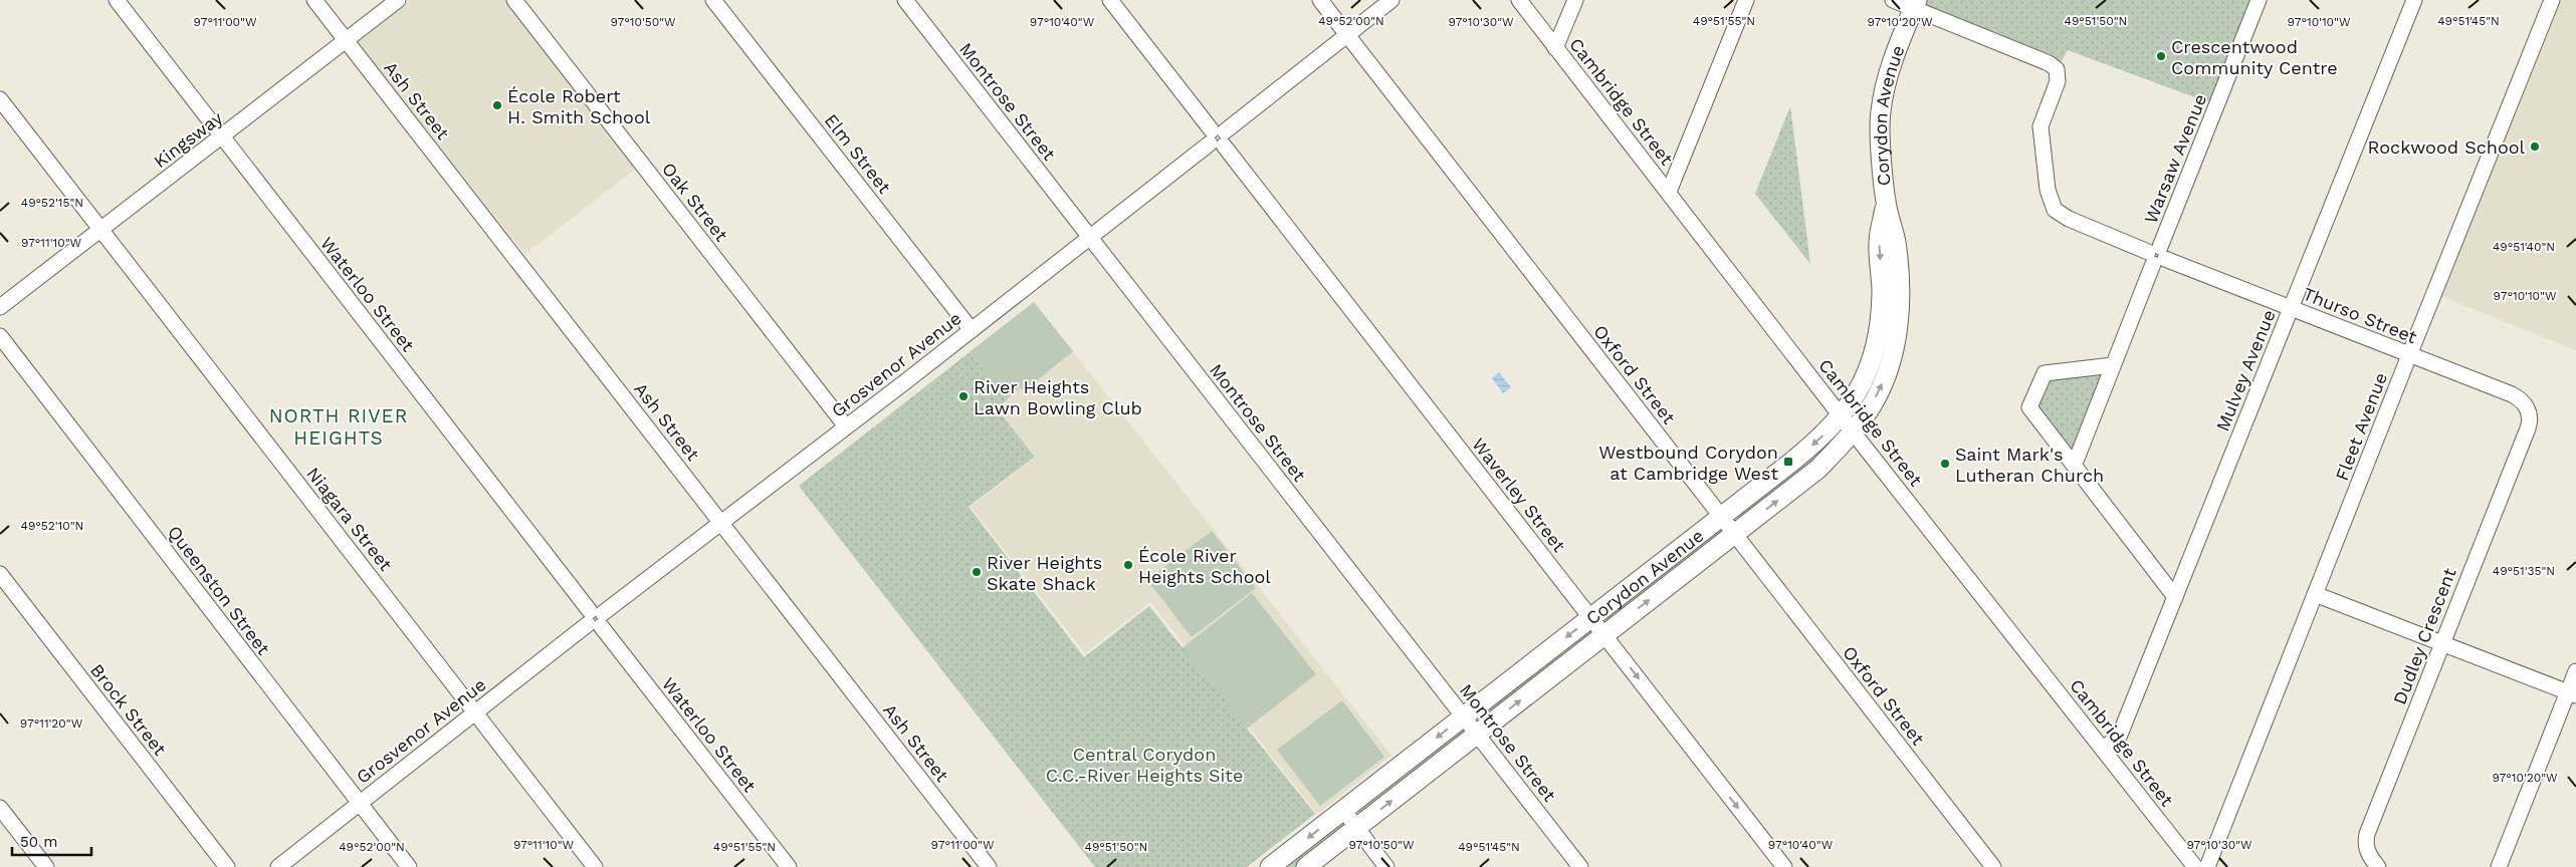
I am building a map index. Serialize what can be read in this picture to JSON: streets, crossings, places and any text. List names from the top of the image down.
{
  "streets": {
    "main road": ["Corydon Avenue"],
    "street": [
      "Ash Street",
      "Montrose Street",
      "Cambridge Street",
      "Kingsway",
      "Elm Street",
      "Warsaw Avenue",
      "Oak Street",
      "Waterloo Street",
      "Thurso Street",
      "Grosvenor Avenue",
      "Mulvey Avenue",
      "Oxford Street",
      "Fleet Avenue",
      "Waverley Street",
      "Niagara Street",
      "Queenston Street",
      "Dudley Crescent",
      "Brock Street"
    ]
  },
  "crossings": [
    ["Ash Street", "Kingsway"],
    ["Ash Street", "Grosvenor Avenue"],
    ["Montrose Street", "Corydon Avenue"],
    ["Montrose Street", "Grosvenor Avenue"],
    ["Cambridge Street", "Corydon Avenue"],
    ["Cambridge Street", "Mulvey Avenue"],
    ["Corydon Avenue", "Thurso Street"],
    ["Corydon Avenue", "Oxford Street"],
    ["Corydon Avenue", "Waverley Street"],
    ["Kingsway", "Waterloo Street"],
    ["Kingsway", "Niagara Street"],
    ["Elm Street", "Grosvenor Avenue"],
    ["Warsaw Avenue", "Thurso Street"],
    ["Oak Street", "Grosvenor Avenue"],
    ["Waterloo Street", "Grosvenor Avenue"],
    ["Thurso Street", "Mulvey Avenue"],
    ["Thurso Street", "Fleet Avenue"],
    ["Thurso Street", "Dudley Crescent"],
    ["Grosvenor Avenue", "Oxford Street"],
    ["Grosvenor Avenue", "Waverley Street"],
    ["Grosvenor Avenue", "Niagara Street"],
    ["Grosvenor Avenue", "Queenston Street"]
  ],
  "districts": ["NORTH RIVER HEIGHTS"],
  "parks": ["Central Corydon C.C.-River Heights Site"],
  "places": {
    "other": [
      "Crescentwood Community Centre",
      "École Robert H. Smith School",
      "Rockwood School",
      "River Heights Lawn Bowling Club",
      "Saint Mark's Lutheran Church",
      "École River Heights School",
      "River Heights Skate Shack"
    ],
    "transit": ["Westbound Corydon at Cambridge West"]
  },
  "scale_bar": "50 m",
  "coordinates": [
    "49°52'00\"N",
    "49°51'55\"N",
    "49°51'50\"N",
    "49°51'45\"N",
    "97°11'00\"W",
    "97°10'50\"W",
    "97°10'30\"W",
    "97°10'40\"W",
    "97°10'20\"W",
    "97°10'10\"W",
    "49°52'15\"N",
    "97°11'10\"W",
    "49°51'40\"N",
    "49°52'10\"N",
    "49°51'35\"N",
    "97°11'20\"W"
  ]
}
